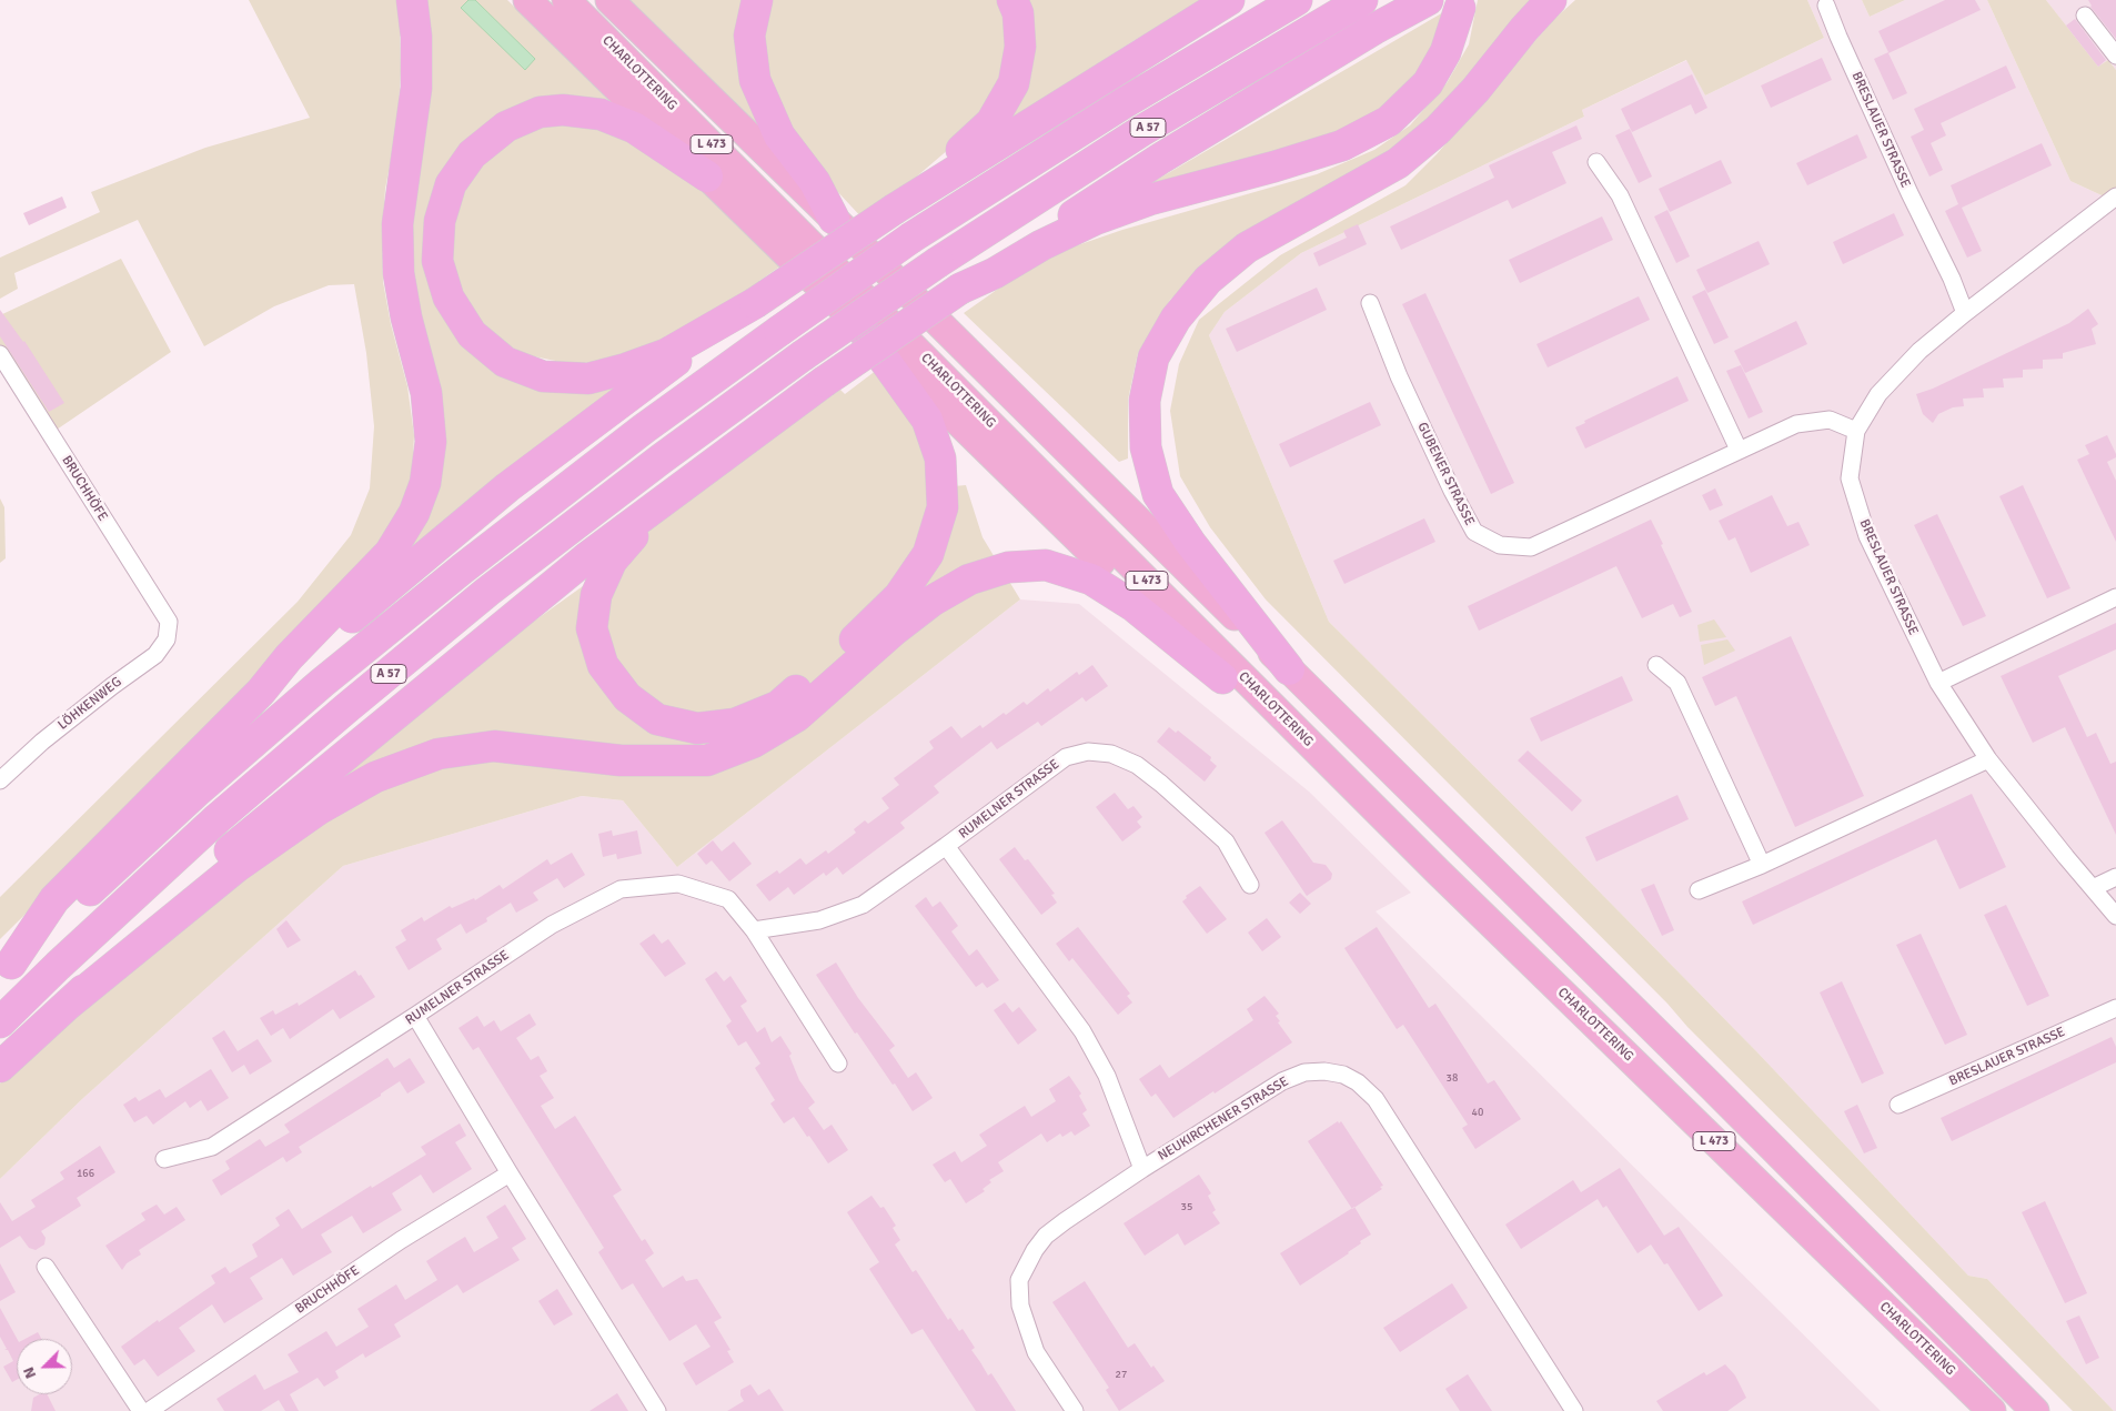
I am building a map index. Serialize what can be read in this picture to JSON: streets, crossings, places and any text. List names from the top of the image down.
{
  "streets": {
    "highway": ["CHARLOTTERING", "A 57", "L 473"],
    "street": [
      "BRESLAUER STRASSE",
      "GUBENER STRASSE",
      "BRUCHHÖFE",
      "LÖHKENWEG",
      "RUMELNER STRASSE",
      "NEUKIRCHENER STRASSE"
    ]
  },
  "crossings": [
    ["BRESLAUER STRASSE", "GUBENER STRASSE"],
    ["BRUCHHÖFE", "LÖHKENWEG"],
    ["RUMELNER STRASSE", "NEUKIRCHENER STRASSE"]
  ],
  "house_numbers": [
    "38",
    "40",
    "166",
    "35",
    "27"
  ],
  "north": "bottom left"
}
